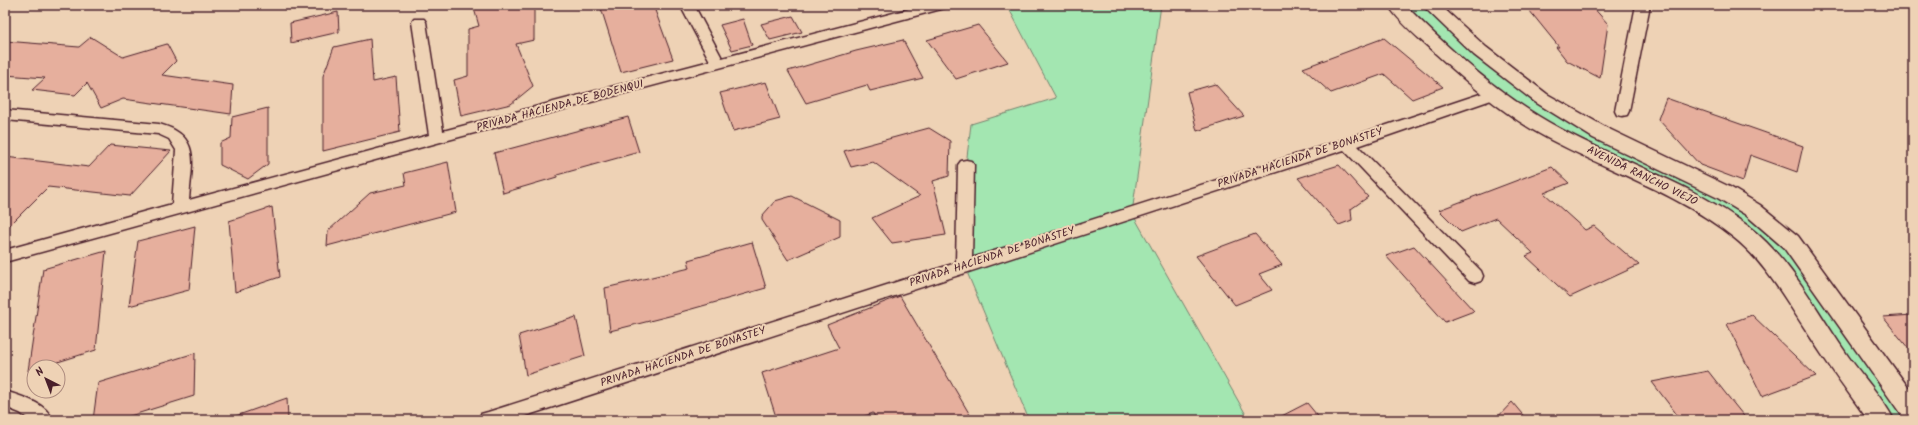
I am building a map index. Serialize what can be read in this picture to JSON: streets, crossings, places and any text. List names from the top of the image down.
{
  "streets": {
    "street": ["PRIVADA HACIENDA DE BODENQUI", "PRIVADA HACIENDA DE BONASTEY", "AVENIDA RANCHO VIEJO"]
  },
  "crossings": [
    ["PRIVADA HACIENDA DE BONASTEY", "AVENIDA RANCHO VIEJO"]
  ],
  "north": "top left"
}
